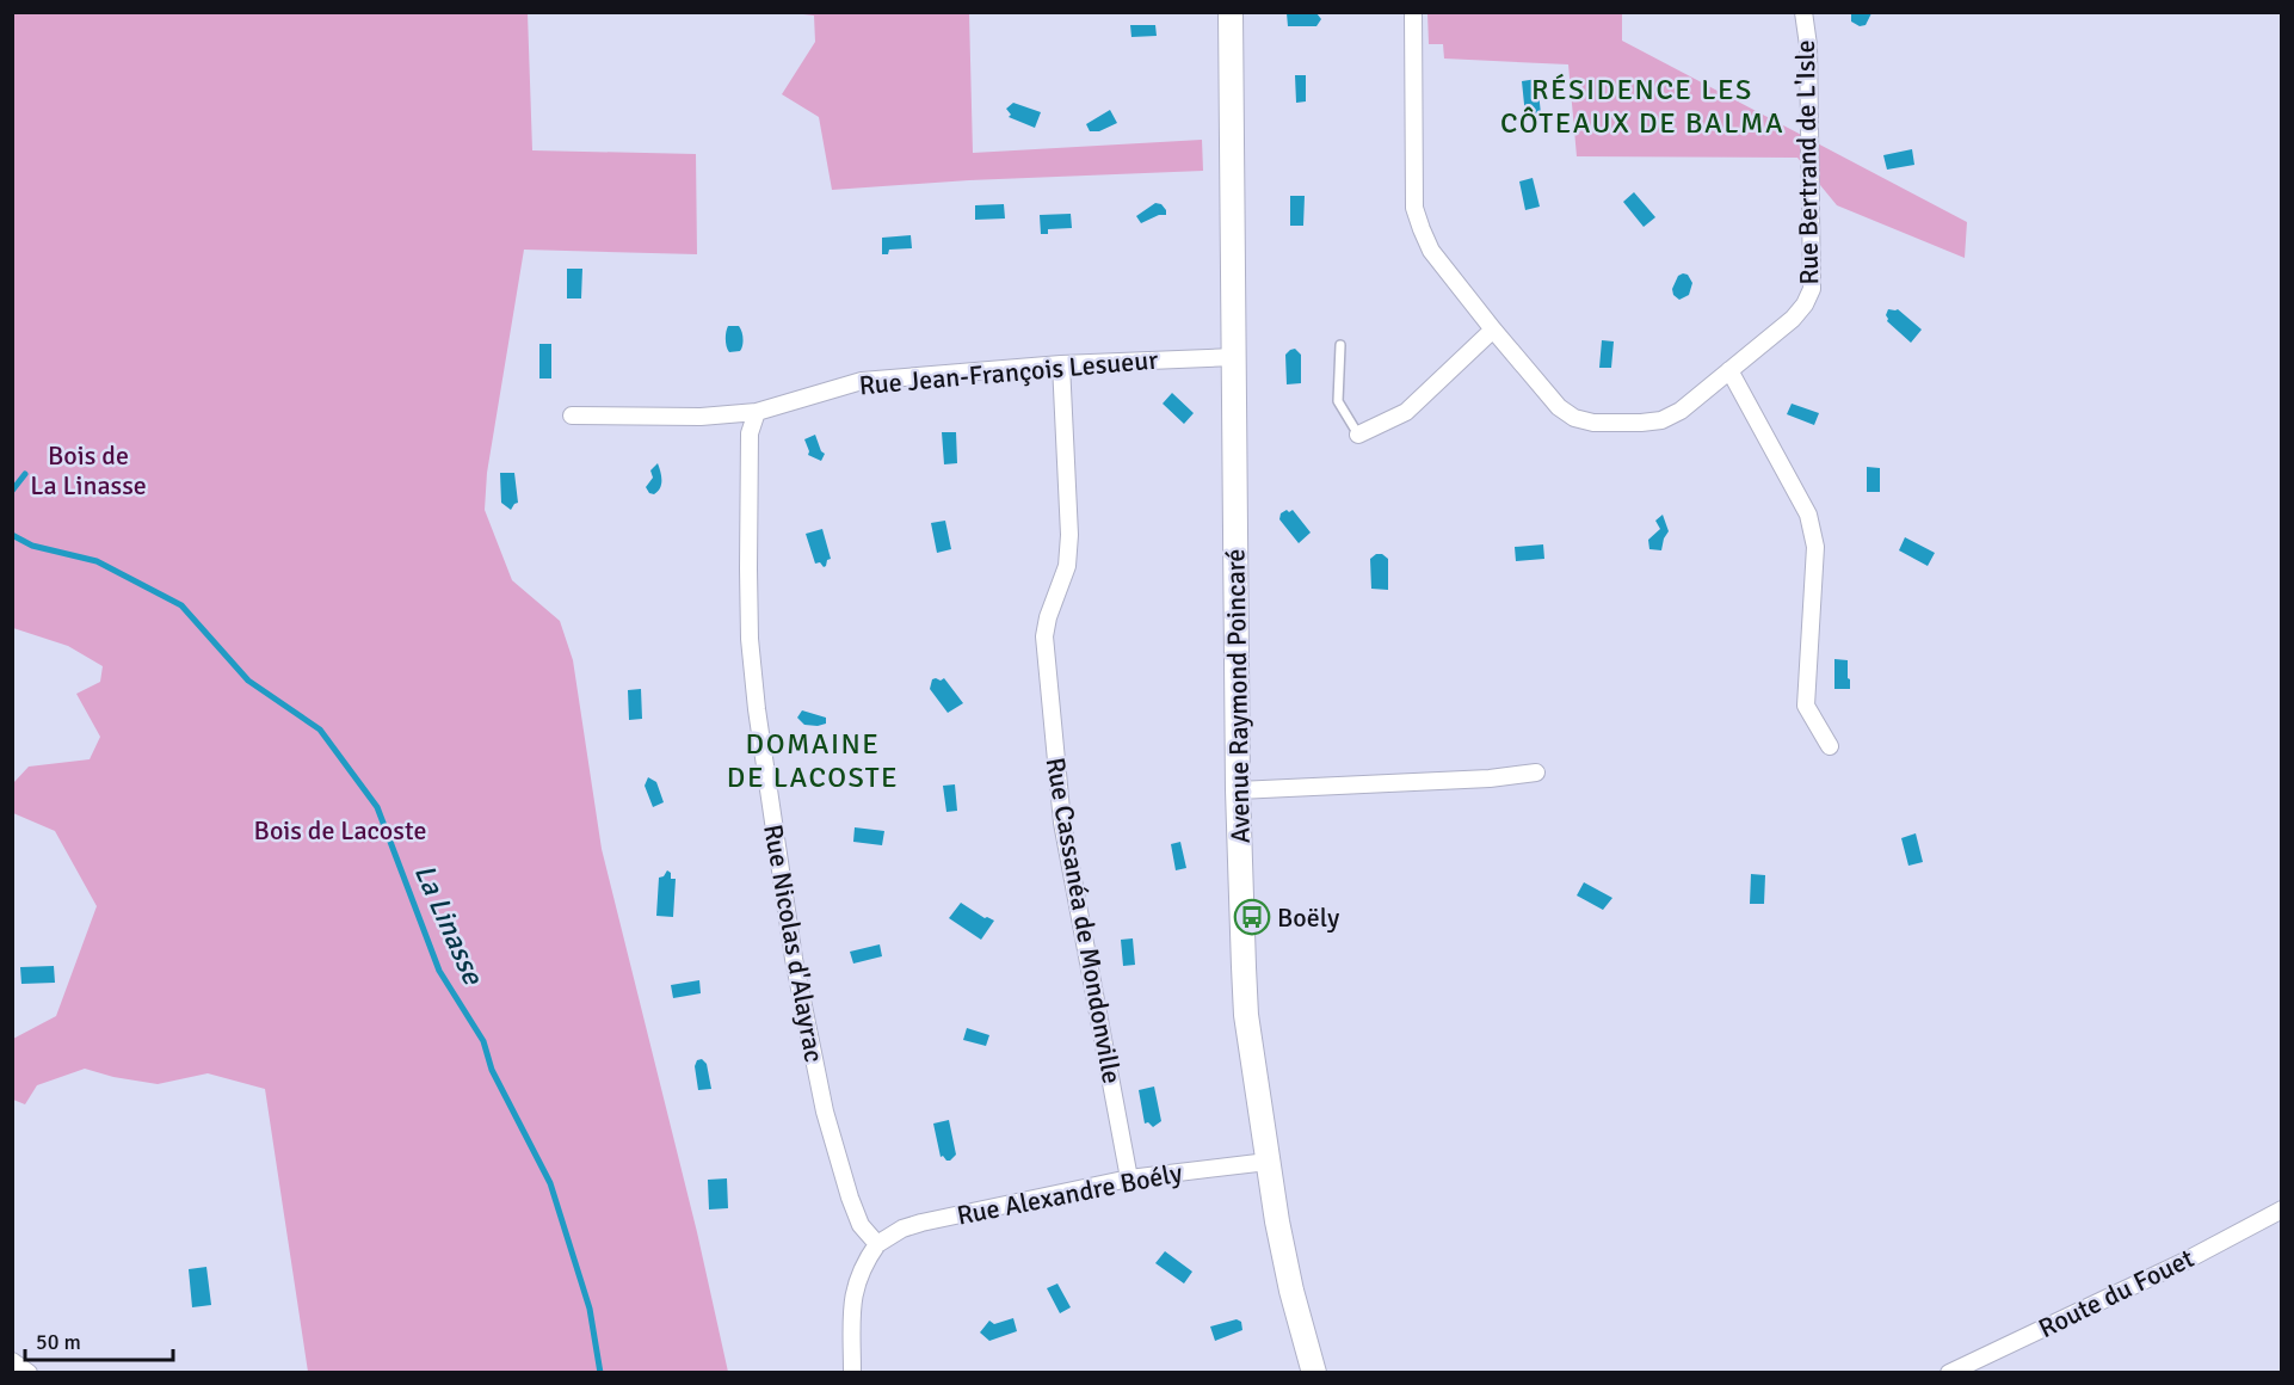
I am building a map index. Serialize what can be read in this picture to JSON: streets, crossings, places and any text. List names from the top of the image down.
{
  "streets": {
    "main road": ["Avenue Raymond Poincaré"],
    "street": [
      "Rue Bertrand de L'Isle",
      "Rue Jean-François Lesueur",
      "Rue Cassanéa de Mondonville",
      "Rue Nicolas d'Alayrac",
      "Rue Alexandre Boély",
      "Route du Fouet"
    ]
  },
  "crossings": [
    ["Rue Jean-François Lesueur", "Avenue Raymond Poincaré"],
    ["Rue Jean-François Lesueur", "Rue Cassanéa de Mondonville"],
    ["Rue Jean-François Lesueur", "Rue Nicolas d'Alayrac"],
    ["Avenue Raymond Poincaré", "Rue Alexandre Boély"],
    ["Rue Cassanéa de Mondonville", "Rue Alexandre Boély"],
    ["Rue Nicolas d'Alayrac", "Rue Alexandre Boély"]
  ],
  "districts": ["RÉSIDENCE LES CÔTEAUX DE BALMA", "DOMAINE DE LACOSTE"],
  "water": ["La Linasse"],
  "parks": ["Bois de La Linasse", "Bois de Lacoste"],
  "places": {
    "bus stop": ["Boëly"]
  },
  "scale_bar": "50 m"
}
